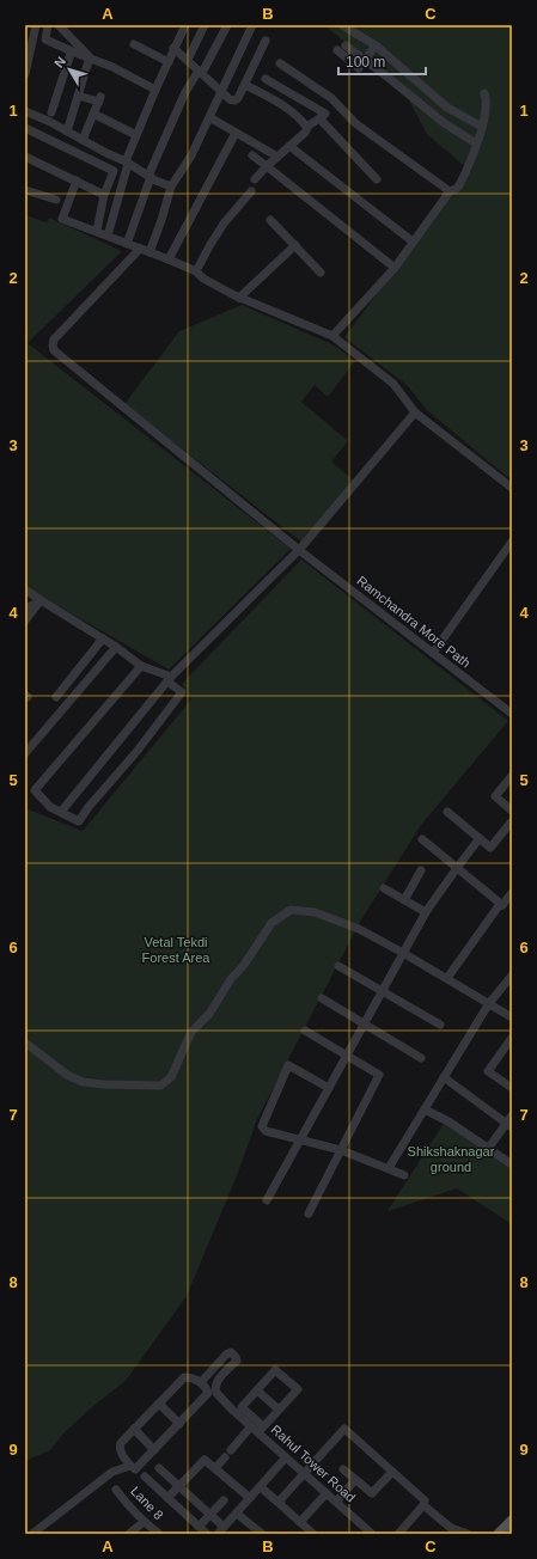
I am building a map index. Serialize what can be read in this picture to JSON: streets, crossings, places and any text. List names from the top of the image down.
{
  "streets": {
    "street": ["Ramchandra More Path", "Rahul Tower Road", "Lane 8"]
  },
  "parks": ["Vetal Tekdi Forest Area", "Shikshaknagar ground"],
  "scale_bar": "100 m",
  "north": "top left",
  "grid": {
    "columns": ["A", "B", "C"],
    "rows": [
      "1",
      "2",
      "3",
      "4",
      "5",
      "6",
      "7",
      "8",
      "9"
    ]
  }
}
